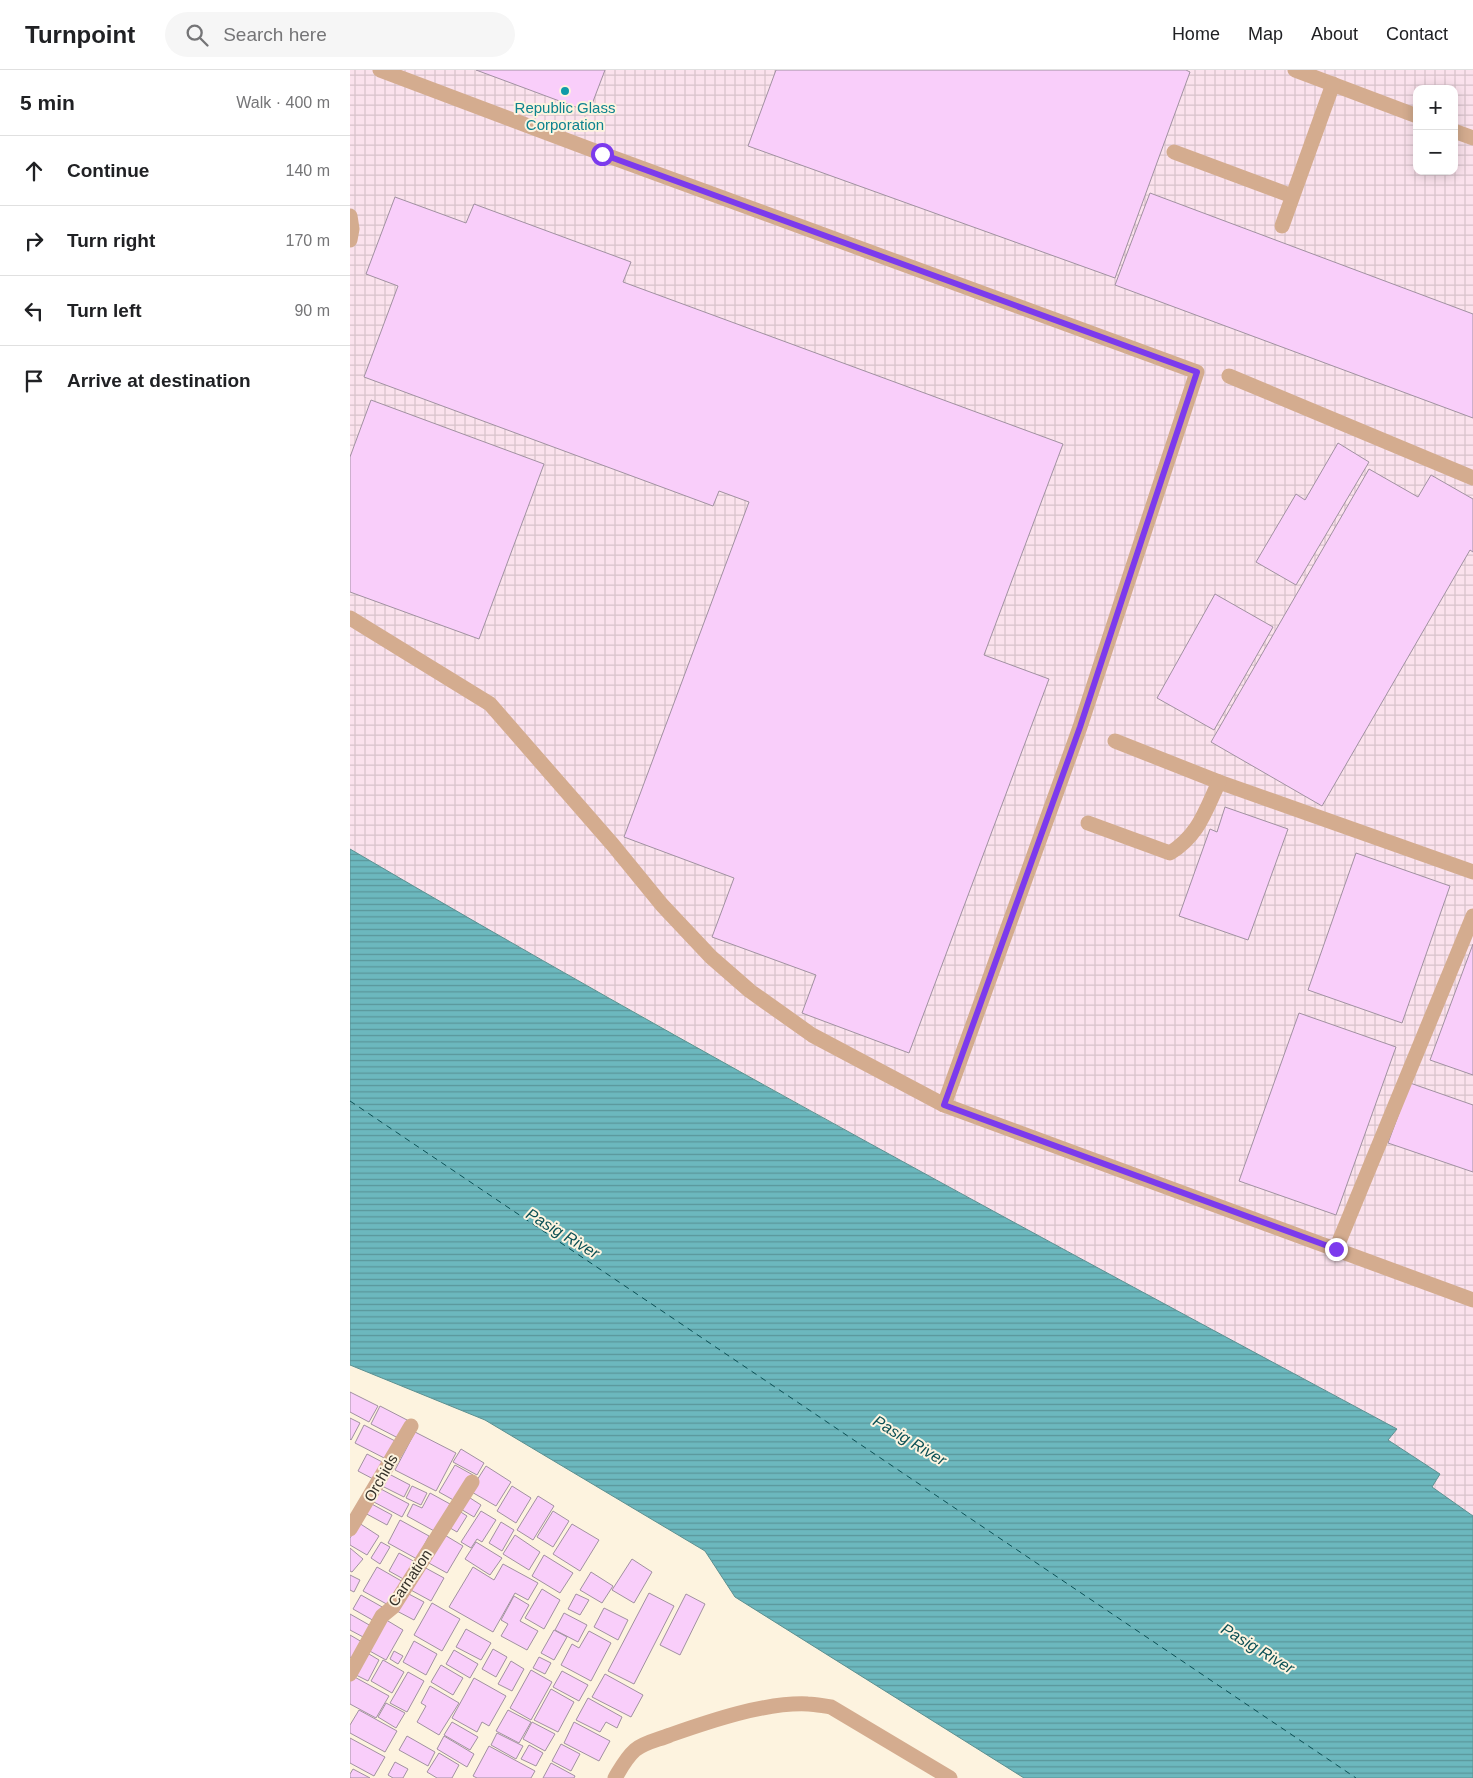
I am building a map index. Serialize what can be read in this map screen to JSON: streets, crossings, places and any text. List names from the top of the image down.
{
  "streets": {
    "street": ["Orchids", "Carnation"]
  },
  "water": ["Pasig River"],
  "places": ["Republic Glass Corporation"],
  "page": {
    "header": "Turnpoint",
    "search": "Search here",
    "nav": [
      "Home",
      "Map",
      "About",
      "Contact"
    ],
    "heading": ["5 min", "Walk · 400 m"],
    "map_buttons": ["+", "−"],
    "list": [
      ["Continue", "140 m"],
      ["Turn right", "170 m"],
      ["Turn left", "90 m"],
      "Arrive at destination"
    ]
  }
}
